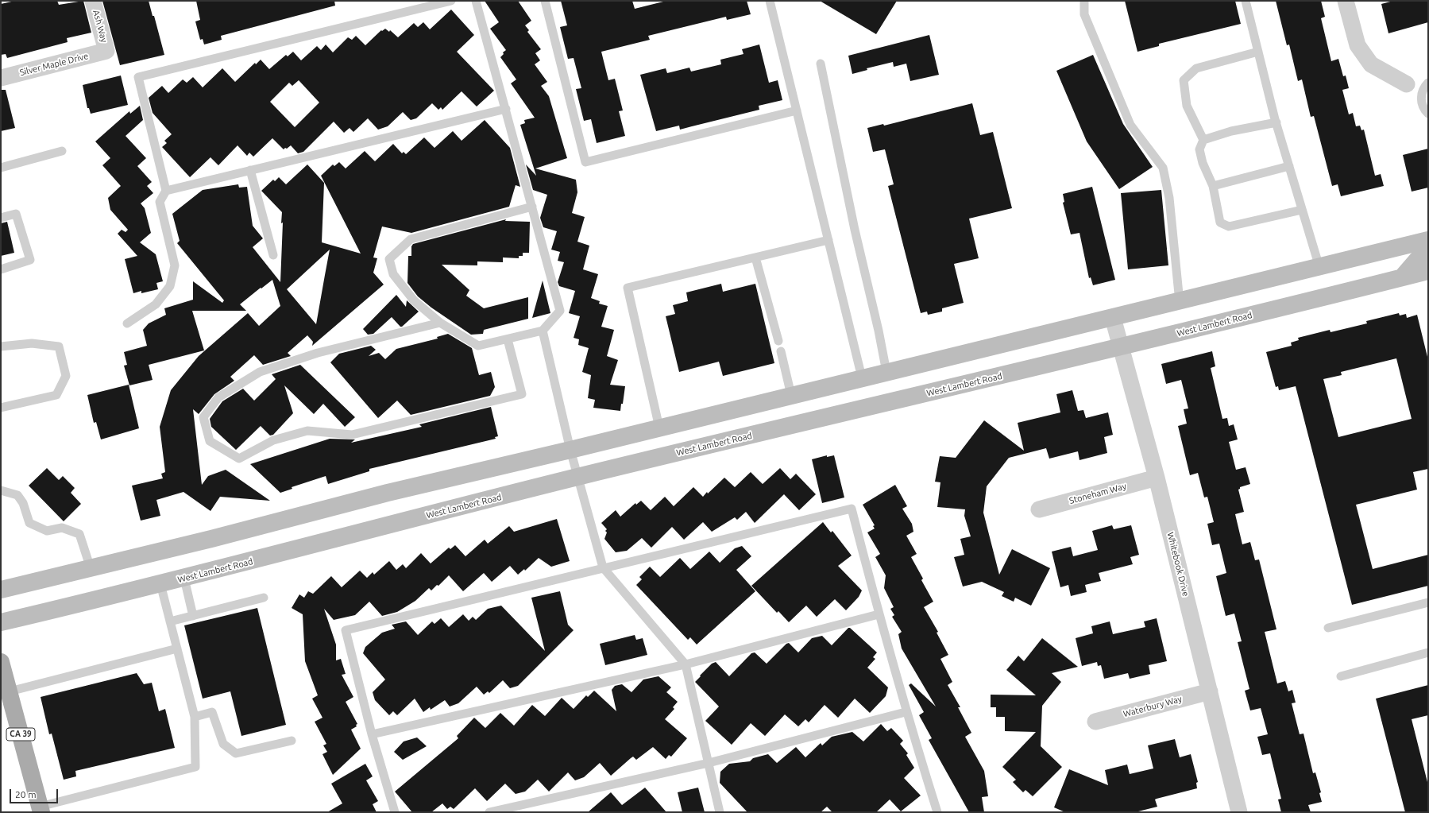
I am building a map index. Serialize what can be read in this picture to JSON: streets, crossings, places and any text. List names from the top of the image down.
{
  "streets": {
    "main road": ["West Lambert Road", "CA 39"],
    "street": [
      "Ash Way",
      "Silver Maple Drive",
      "Stoneham Way",
      "Whitebook Drive",
      "Waterbury Way"
    ]
  },
  "crossings": [
    ["Ash Way", "Silver Maple Drive"],
    ["West Lambert Road", "Whitebook Drive"],
    ["Stoneham Way", "Whitebook Drive"],
    ["Whitebook Drive", "Waterbury Way"]
  ],
  "scale_bar": "20 m"
}
